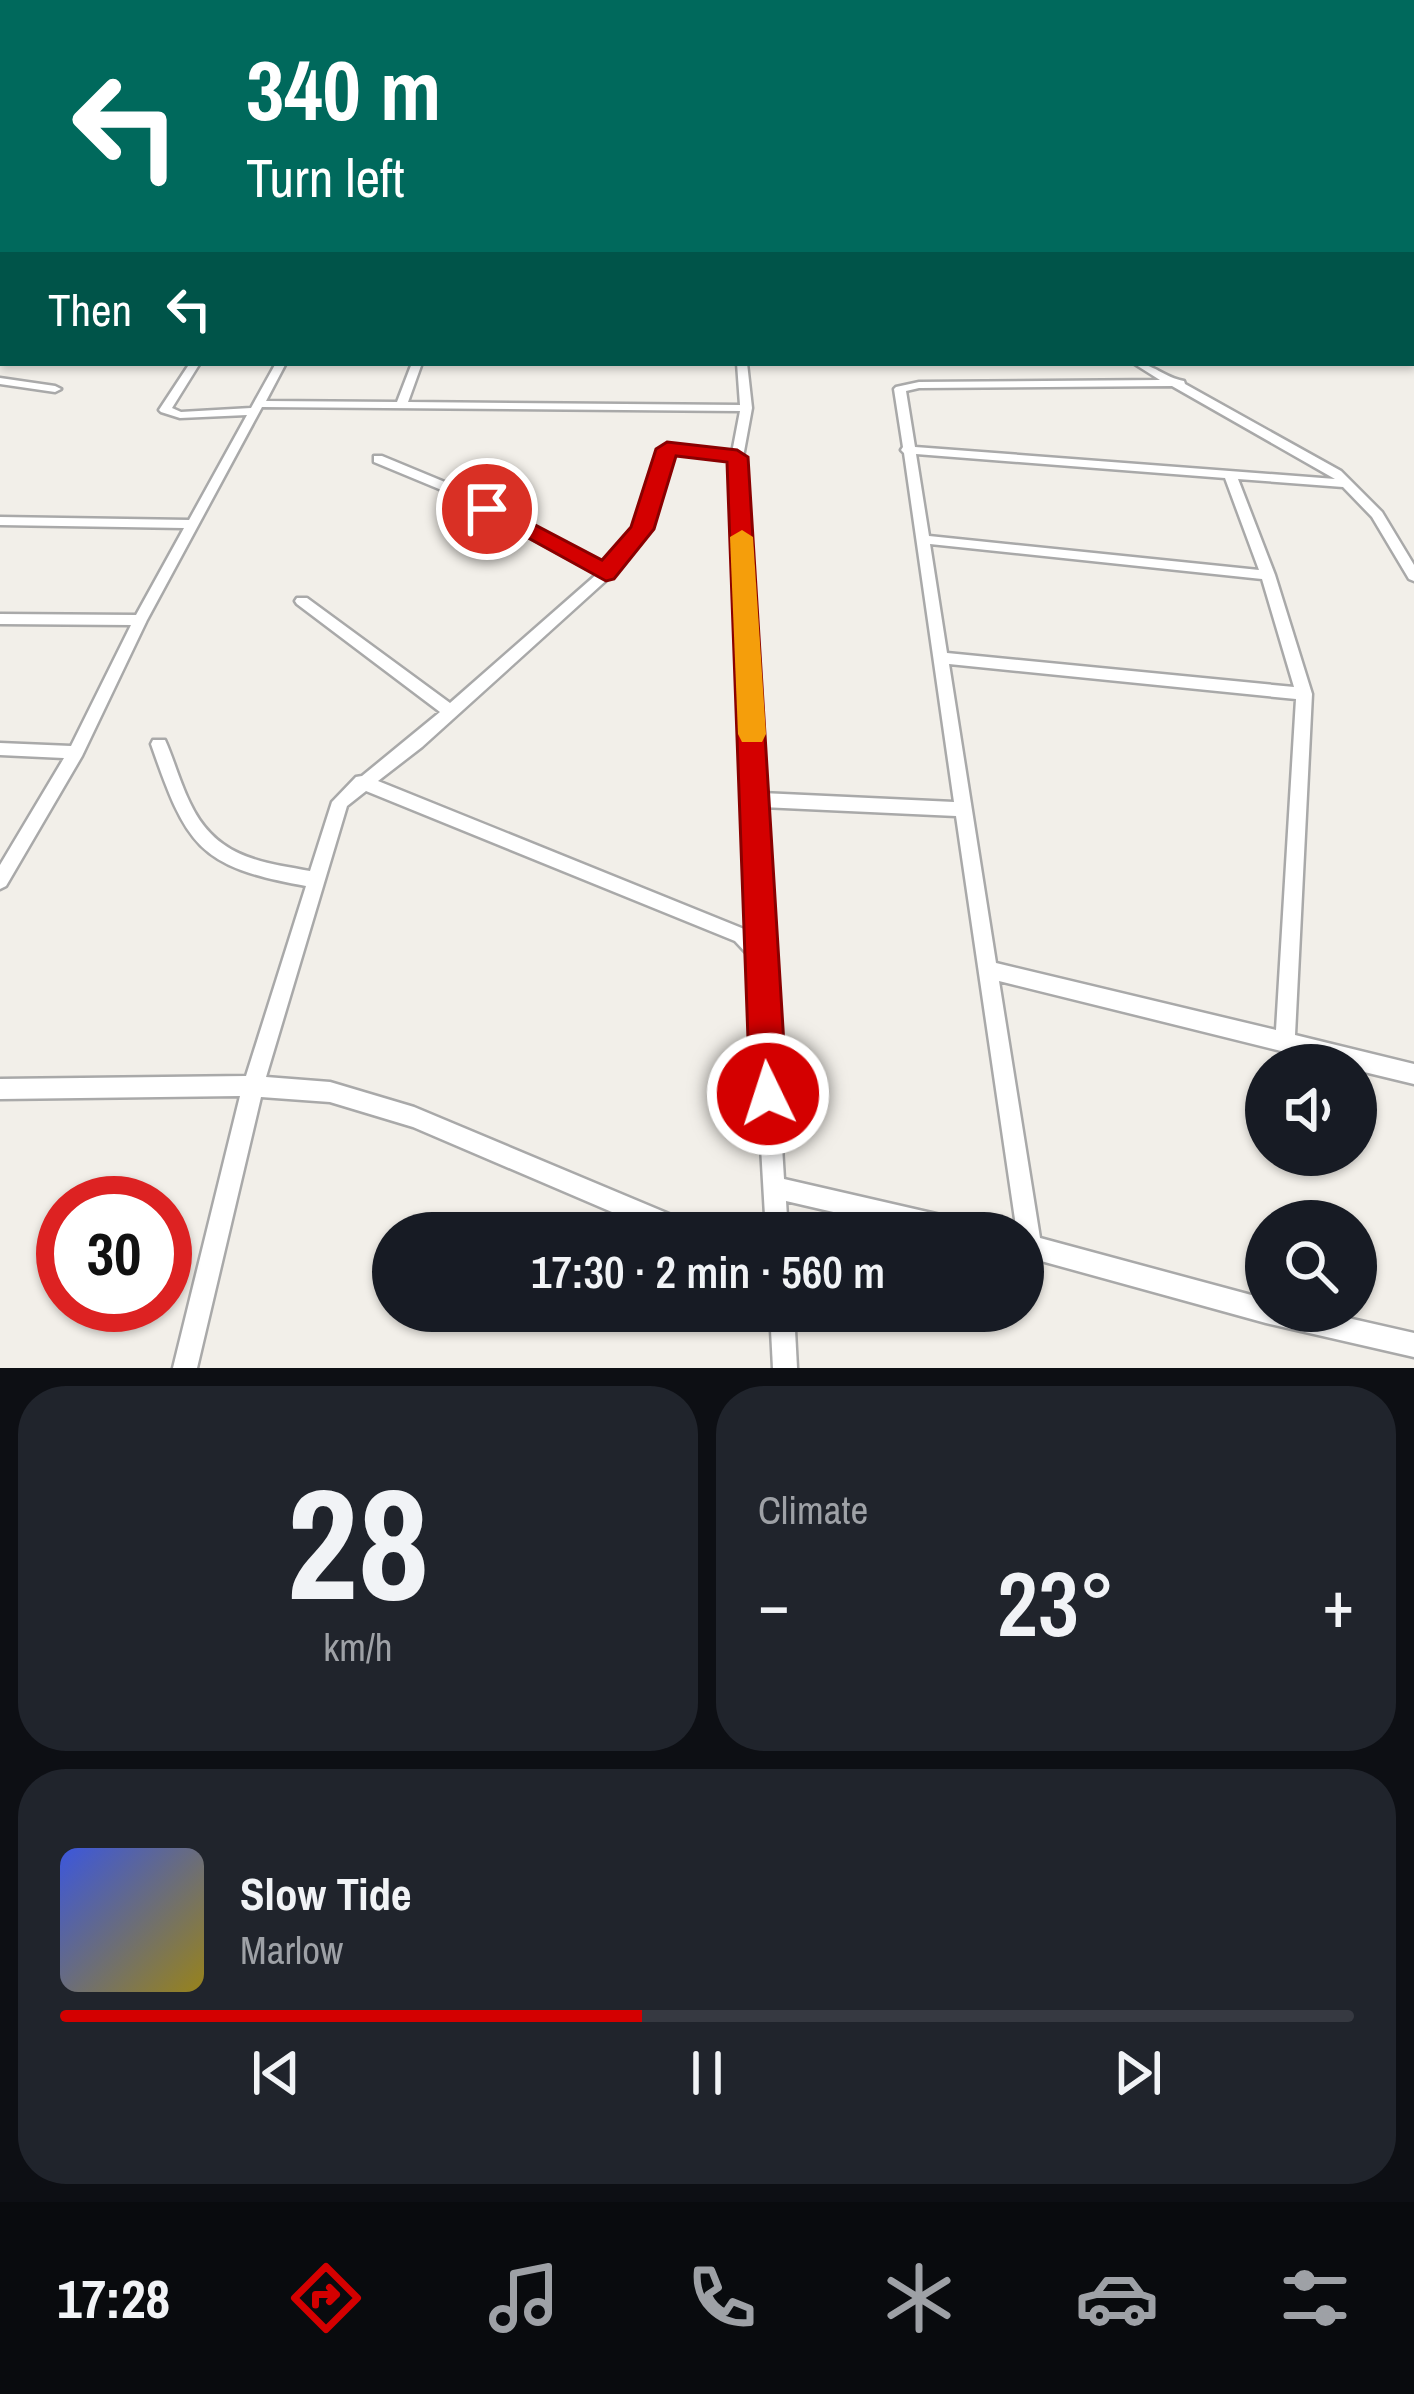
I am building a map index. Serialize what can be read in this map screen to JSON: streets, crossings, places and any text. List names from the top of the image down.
{
  "page": {
    "turn": ["340 m", "Turn left"],
    "then": "Then",
    "limit": "30",
    "trip": "17:30 · 2 min · 560 m",
    "tile": [
      ["28", "km/h"],
      "Climate"
    ],
    "heat": ["−", "23°", "+"],
    "song": ["Slow Tide", "Marlow"],
    "tabs": "17:28"
  }
}
